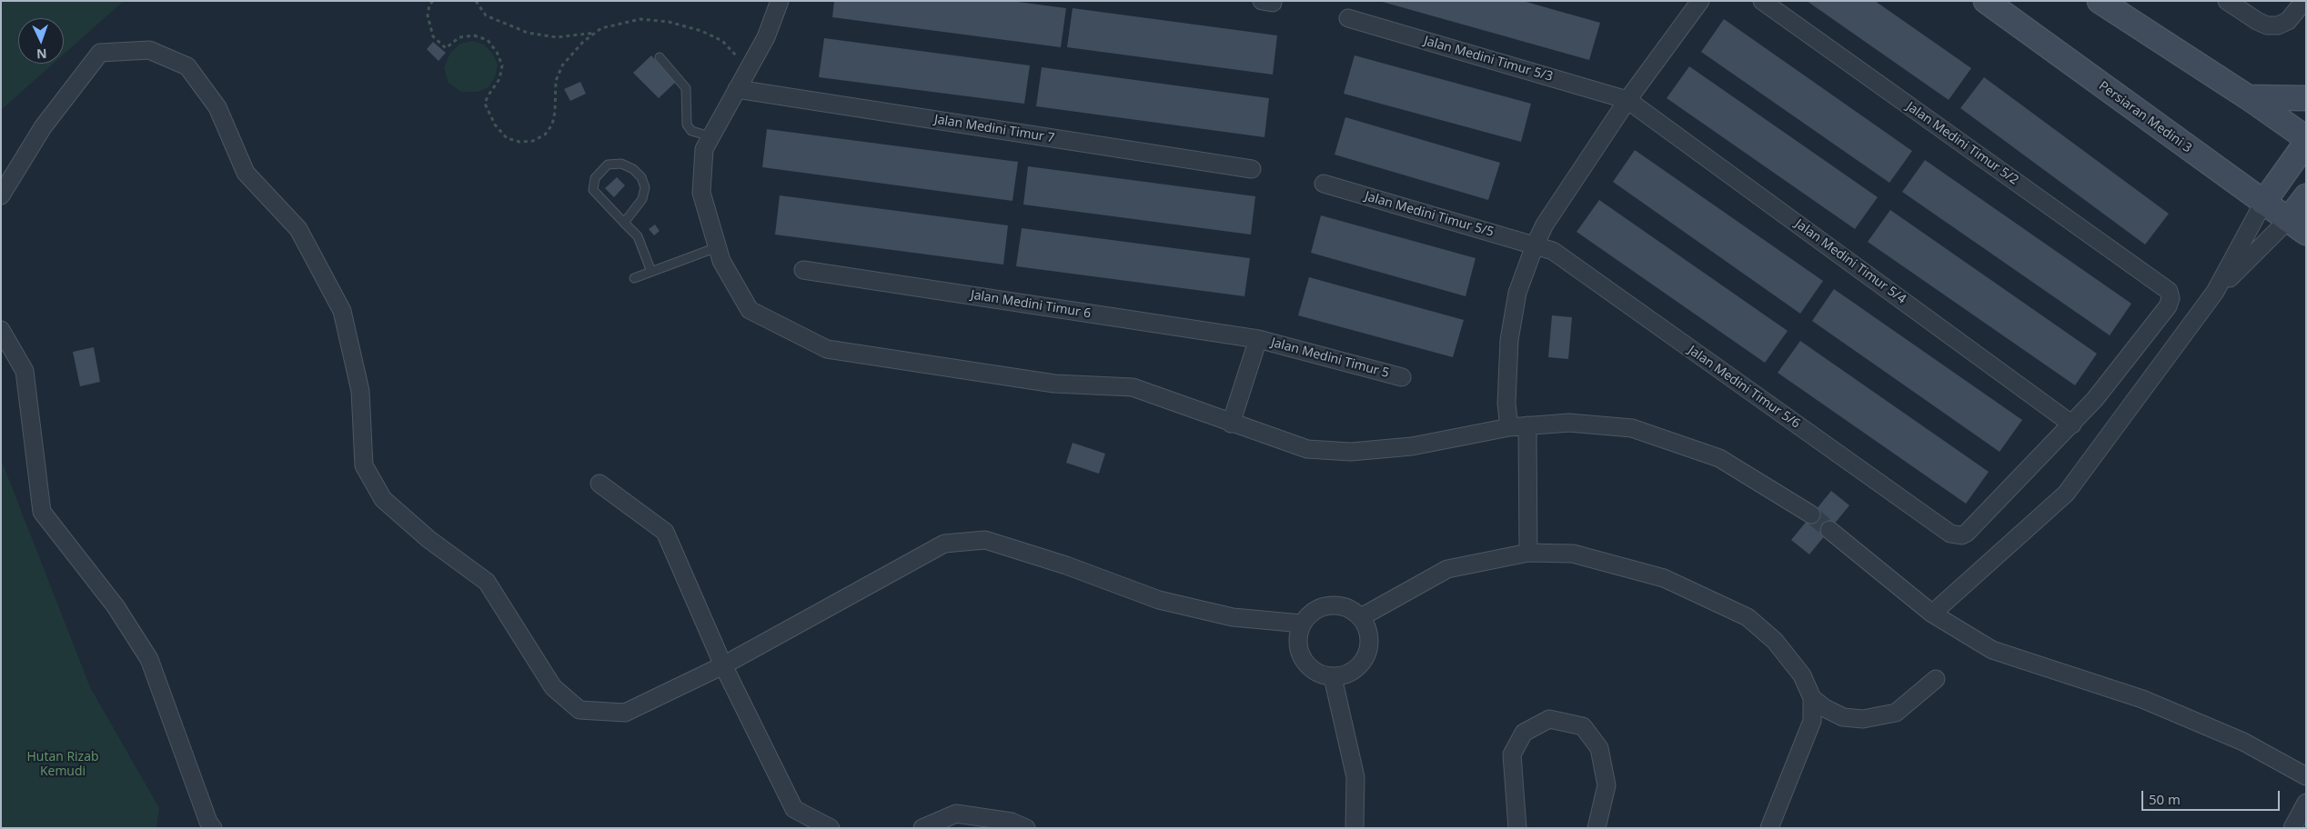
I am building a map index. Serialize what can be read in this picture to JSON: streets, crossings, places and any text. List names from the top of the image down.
{
  "streets": {
    "street": [
      "Jalan Medini Timur 5/3",
      "Persiaran Medini 3",
      "Jalan Medini Timur 7",
      "Jalan Medini Timur 5/2",
      "Jalan Medini Timur 5/5",
      "Jalan Medini Timur 5/4",
      "Jalan Medini Timur 6",
      "Jalan Medini Timur 5",
      "Jalan Medini Timur 5/6"
    ]
  },
  "crossings": [
    ["Jalan Medini Timur 5/3", "Jalan Medini Timur 5/4"],
    ["Jalan Medini Timur 5/2", "Jalan Medini Timur 5/4"],
    ["Jalan Medini Timur 5/2", "Jalan Medini Timur 5/6"],
    ["Jalan Medini Timur 5/5", "Jalan Medini Timur 5/6"],
    ["Jalan Medini Timur 5/4", "Jalan Medini Timur 5/6"],
    ["Jalan Medini Timur 6", "Jalan Medini Timur 5"]
  ],
  "parks": ["Hutan Rizab Kemudi"],
  "scale_bar": "50 m",
  "north": "bottom"
}
